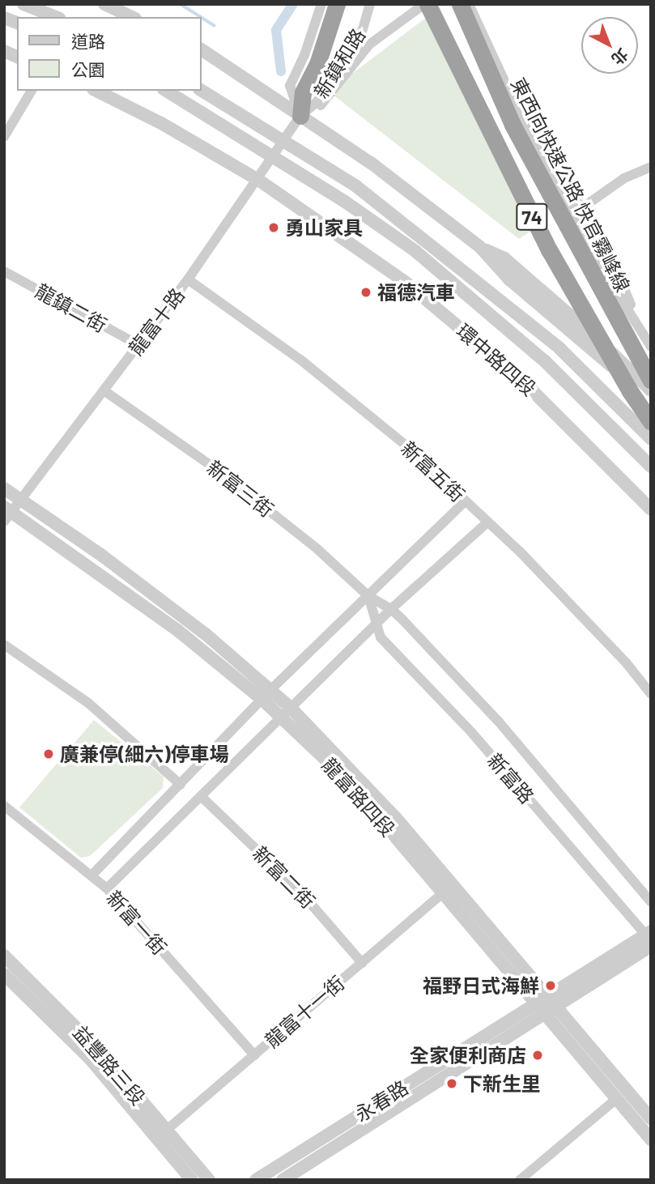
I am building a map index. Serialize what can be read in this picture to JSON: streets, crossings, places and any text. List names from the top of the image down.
{
  "streets": {
    "highway": ["東西向快速公路 快官霧峰線", "74"],
    "street": [
      "新鎮和路",
      "龍鎮二街",
      "龍富十路",
      "環中路四段",
      "新富五街",
      "新富三街",
      "新富路",
      "龍富路四段",
      "新富二街",
      "新富一街",
      "龍富十一街",
      "益豐路三段",
      "永春路"
    ]
  },
  "crossings": [
    ["新鎮和路", "龍富十路"],
    ["龍鎮二街", "龍富十路"],
    ["龍富十路", "環中路四段"],
    ["龍富十路", "新富五街"],
    ["龍富十路", "新富三街"],
    ["龍富十路", "龍富路四段"],
    ["新富三街", "新富路"],
    ["新富路", "永春路"],
    ["龍富路四段", "龍富十一街"],
    ["龍富路四段", "永春路"],
    ["新富二街", "龍富十一街"],
    ["新富一街", "龍富十一街"],
    ["龍富十一街", "益豐路三段"]
  ],
  "places": [
    "勇山家具",
    "福德汽車",
    "廣兼停(細六)停車場",
    "福野日式海鮮",
    "全家便利商店",
    "下新生里"
  ],
  "legend": ["道路", "公園"],
  "north": "bottom right"
}
